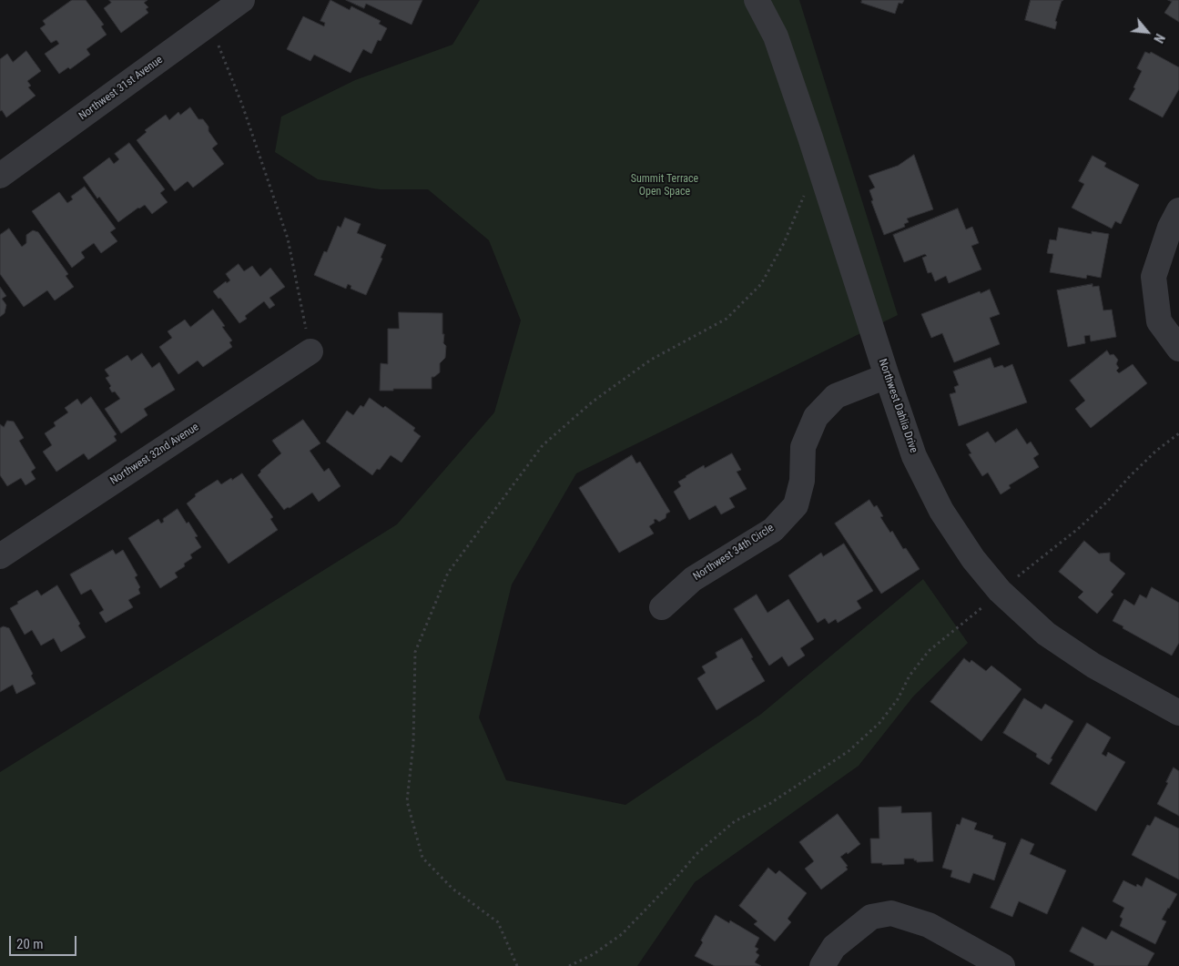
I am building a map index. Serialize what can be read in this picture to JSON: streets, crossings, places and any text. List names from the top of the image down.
{
  "streets": {
    "street": [
      "Northwest 31st Avenue",
      "Northwest Dahlia Drive",
      "Northwest 32nd Avenue",
      "Northwest 34th Circle"
    ]
  },
  "crossings": [
    ["Northwest Dahlia Drive", "Northwest 34th Circle"]
  ],
  "parks": ["Summit Terrace Open Space"],
  "scale_bar": "20 m",
  "north": "bottom right"
}
